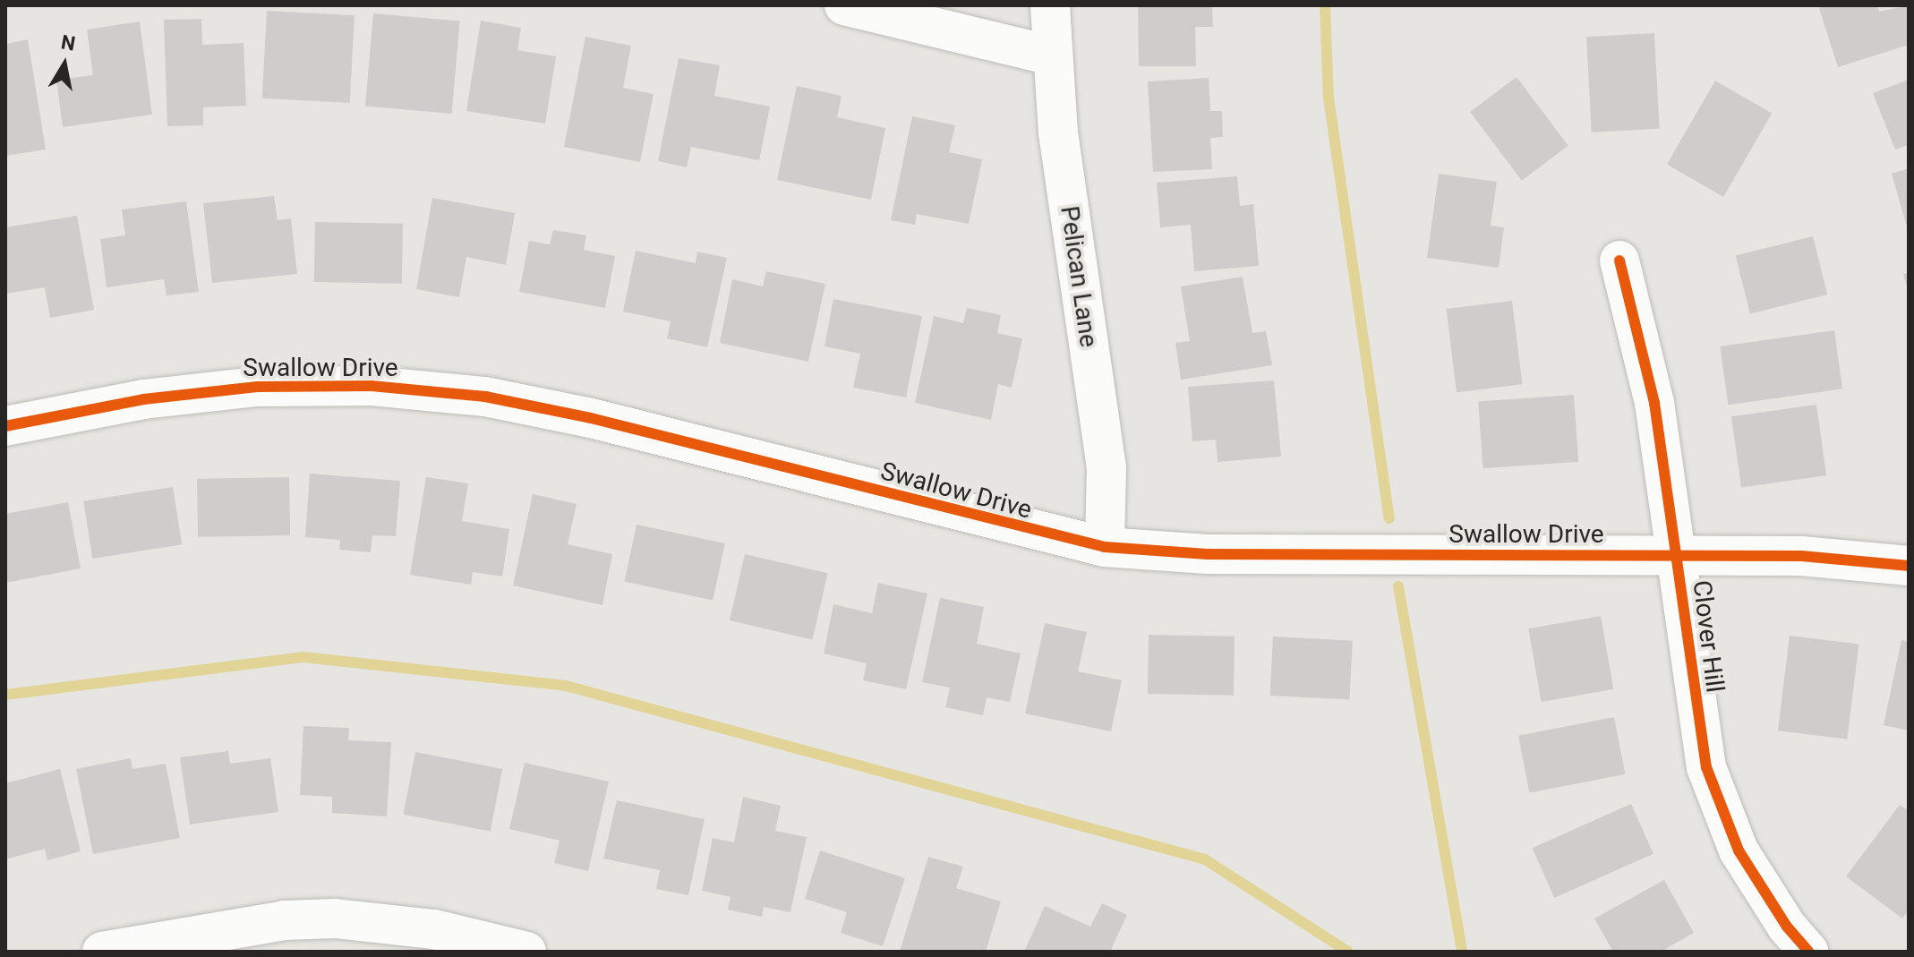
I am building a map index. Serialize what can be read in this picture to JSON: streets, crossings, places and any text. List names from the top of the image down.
{
  "streets": {
    "street": ["Pelican Lane", "Swallow Drive", "Clover Hill"]
  },
  "crossings": [
    ["Pelican Lane", "Swallow Drive"],
    ["Swallow Drive", "Clover Hill"]
  ],
  "north": "top"
}
